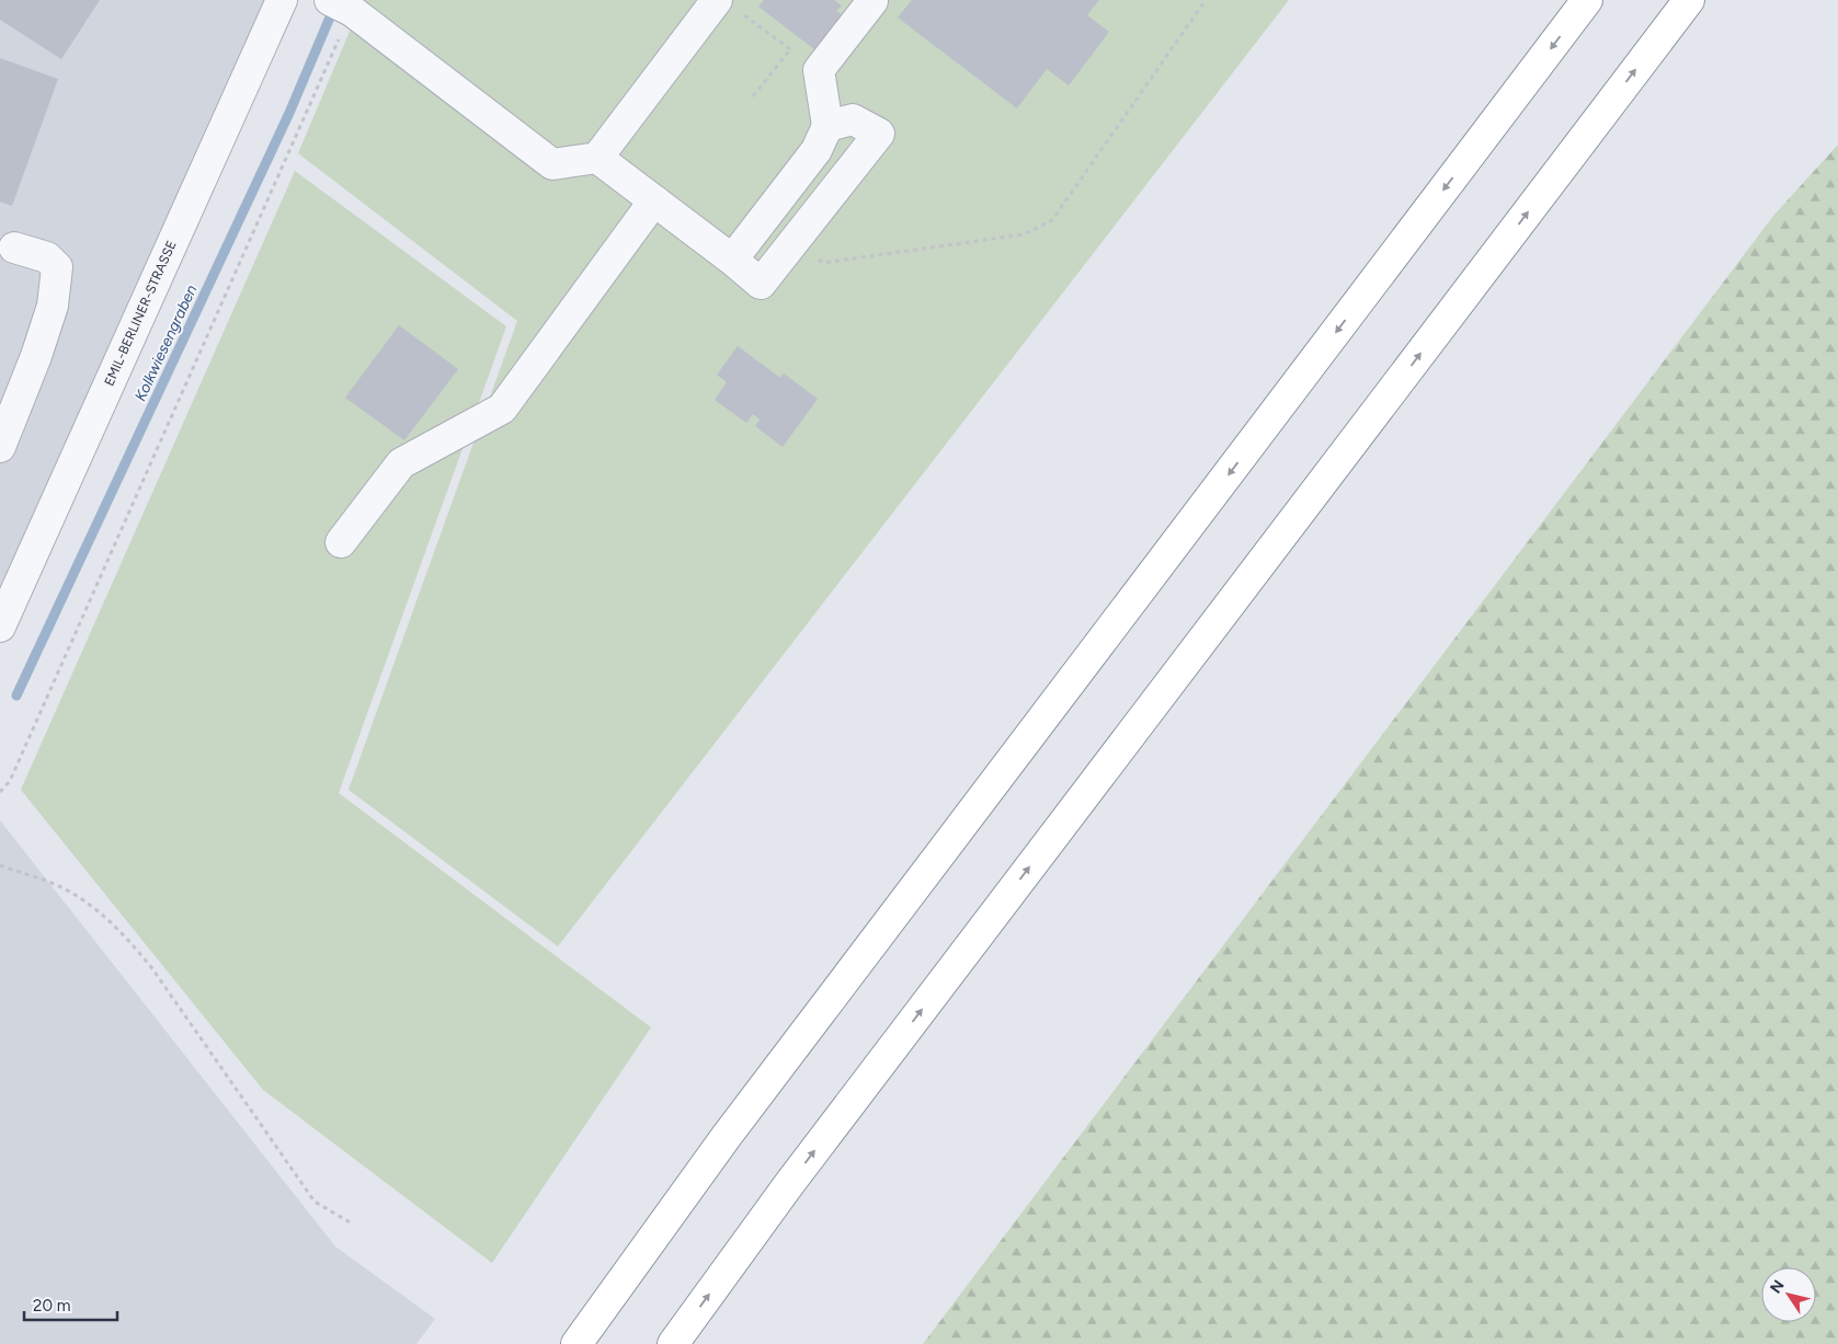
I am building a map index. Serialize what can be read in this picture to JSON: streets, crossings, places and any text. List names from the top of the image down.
{
  "streets": {
    "street": ["EMIL-BERLINER-STRASSE"]
  },
  "water": ["Kolkwiesengraben"],
  "scale_bar": "20 m",
  "north": "top left"
}
